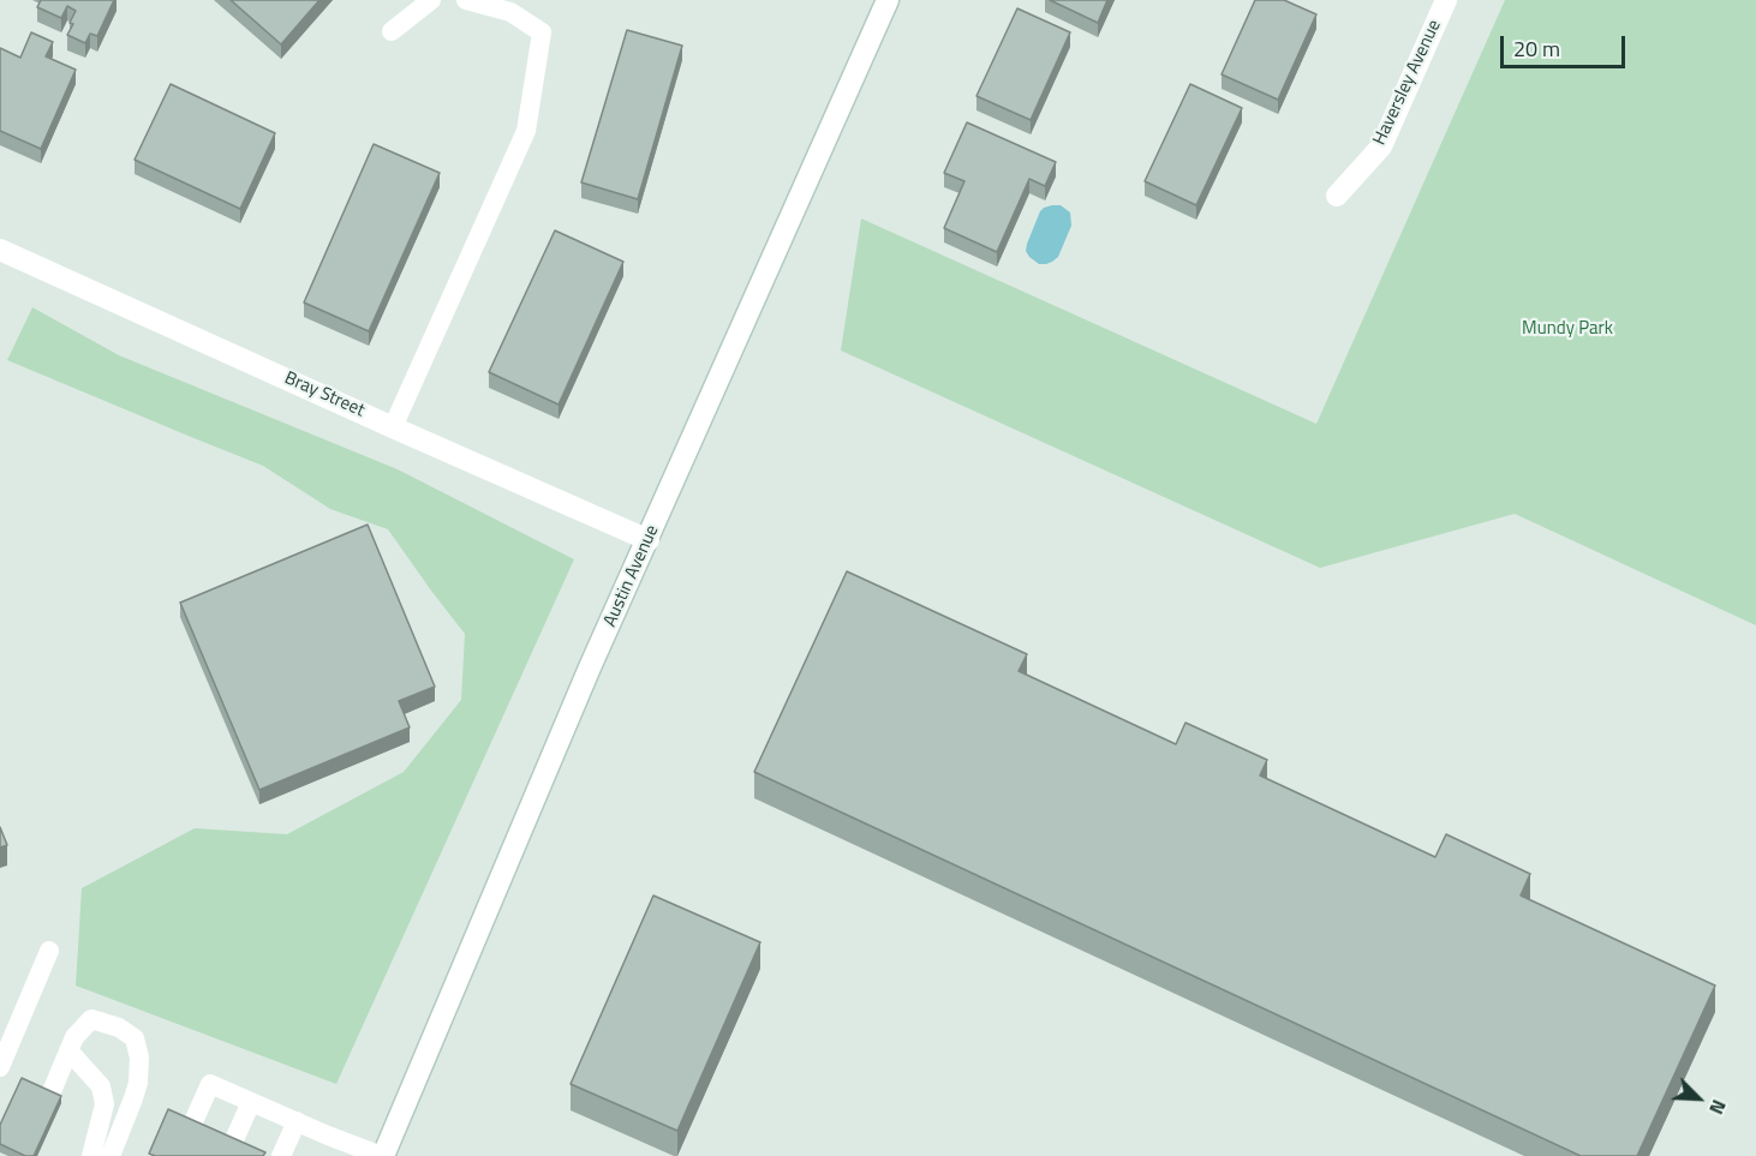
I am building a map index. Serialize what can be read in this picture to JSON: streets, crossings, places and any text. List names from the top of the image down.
{
  "streets": {
    "main road": ["Haversley Avenue", "Bray Street", "Austin Avenue"]
  },
  "crossings": [
    ["Bray Street", "Austin Avenue"]
  ],
  "parks": ["Mundy Park"],
  "scale_bar": "20 m",
  "north": "bottom right"
}
